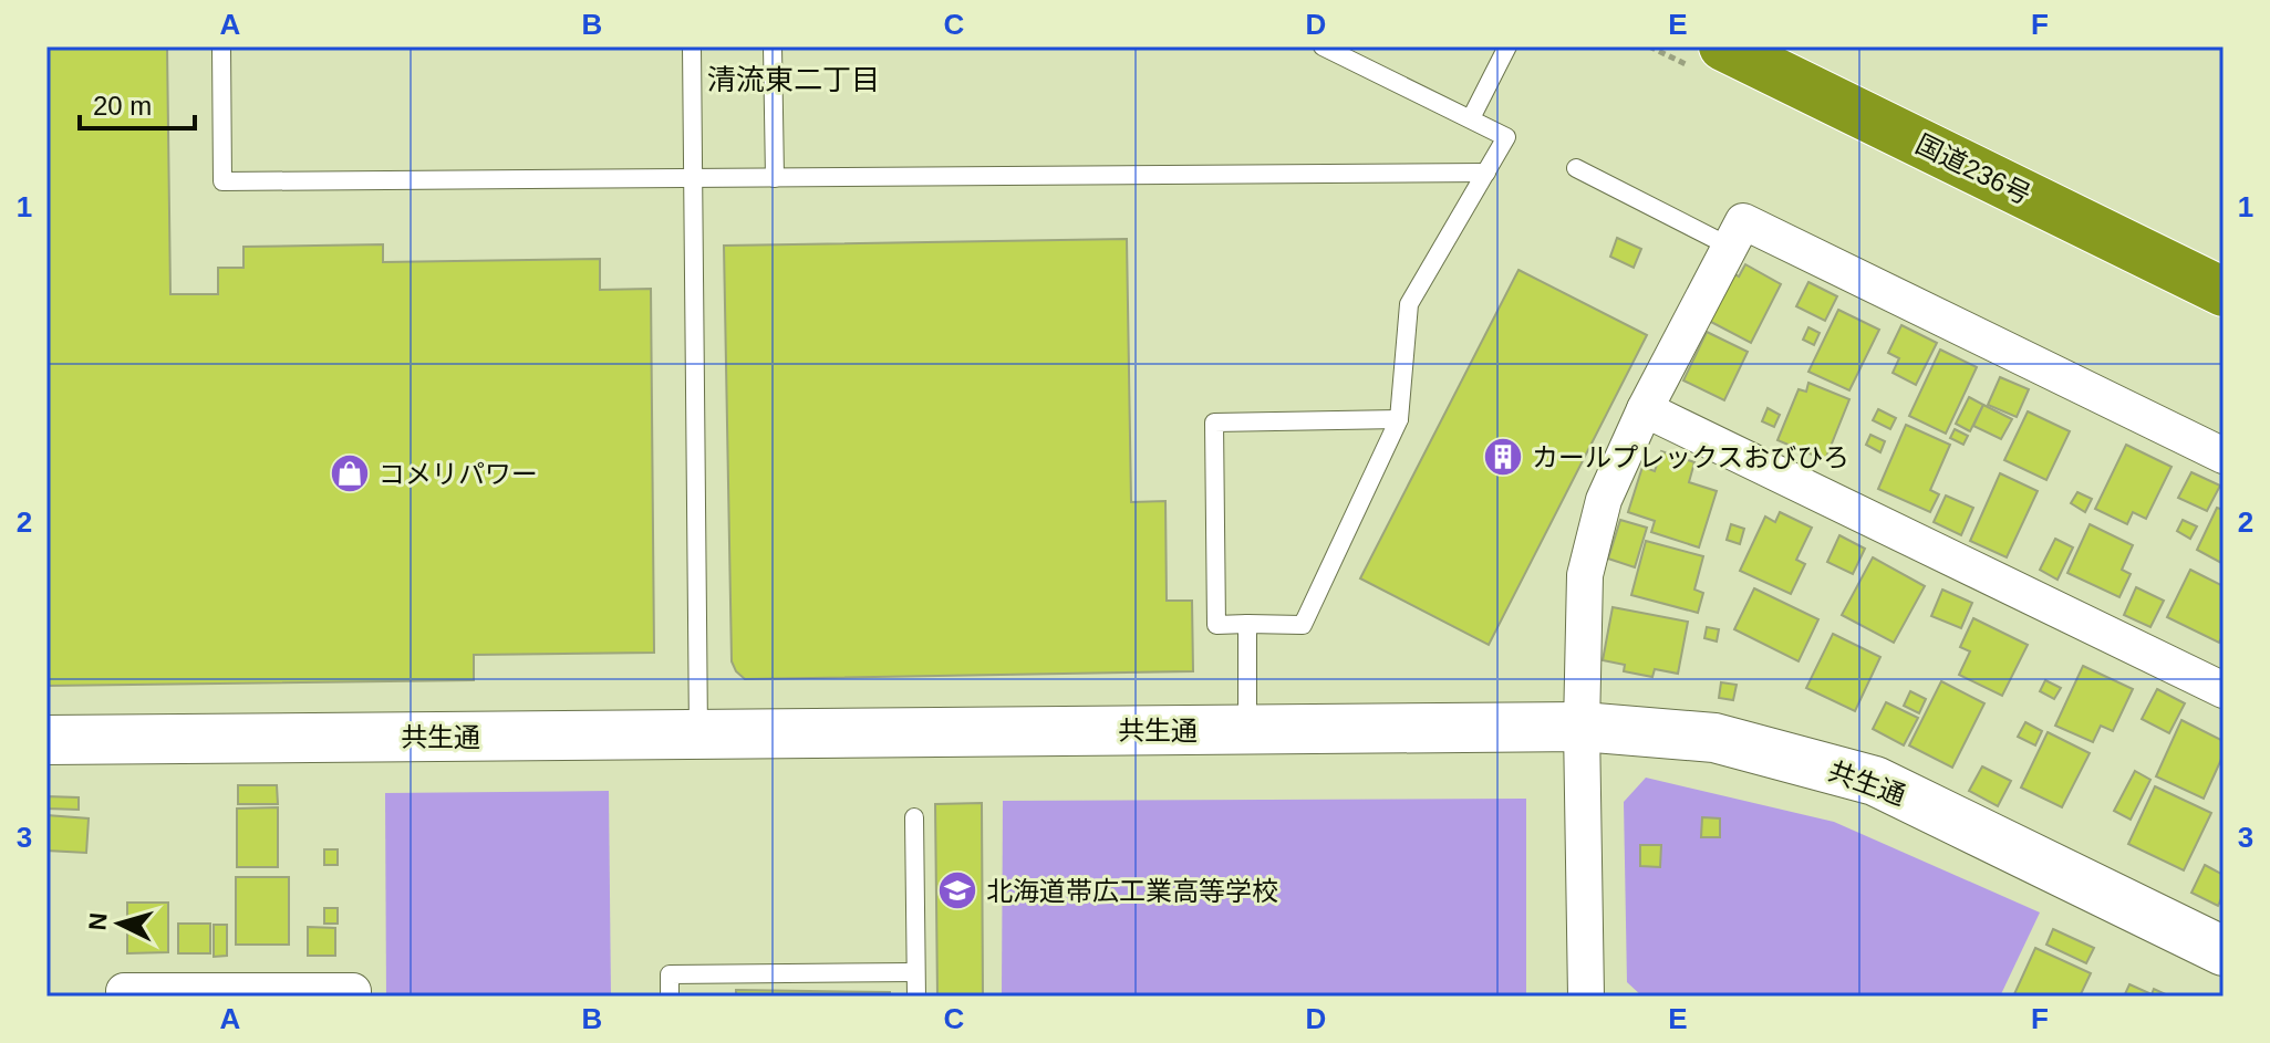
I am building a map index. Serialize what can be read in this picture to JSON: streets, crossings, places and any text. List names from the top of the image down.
{
  "streets": {
    "highway": ["国道236号"],
    "street": ["共生通"]
  },
  "districts": ["清流東二丁目"],
  "places": {
    "building": ["カールプレックスおびひろ"],
    "shop": ["コメリパワー"],
    "school or university": ["北海道帯広工業高等学校"]
  },
  "scale_bar": "20 m",
  "north": "left",
  "grid": {
    "columns": [
      "A",
      "B",
      "C",
      "D",
      "E",
      "F"
    ],
    "rows": ["1", "2", "3"]
  }
}
